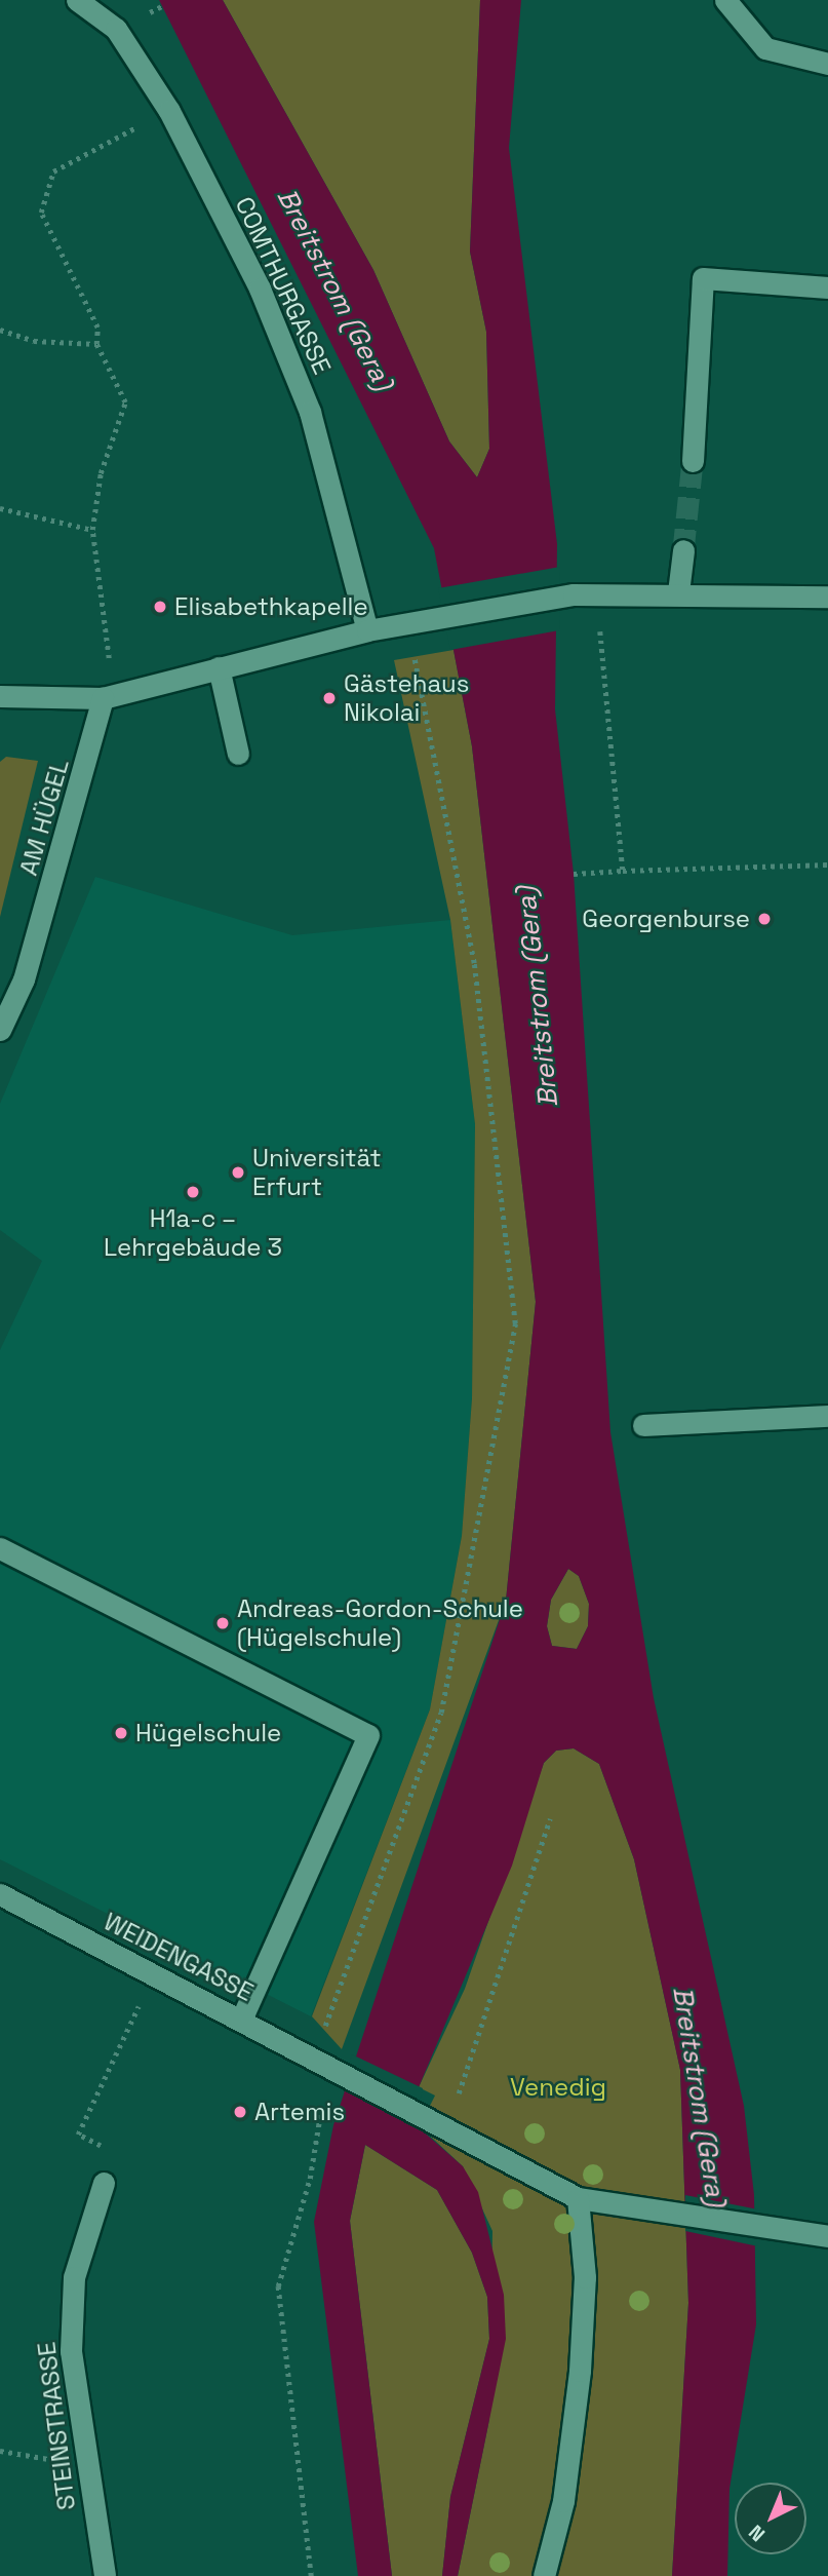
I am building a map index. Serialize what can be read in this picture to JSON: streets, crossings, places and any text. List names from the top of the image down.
{
  "streets": {
    "street": [
      "COMTHURGASSE",
      "AM HÜGEL",
      "WEIDENGASSE",
      "STEINSTRASSE"
    ]
  },
  "water": ["Breitstrom (Gera)"],
  "parks": ["Venedig"],
  "places": [
    "Elisabethkapelle",
    "Gästehaus Nikolai",
    "Georgenburse",
    "Universität Erfurt",
    "H1a-c – Lehrgebäude 3",
    "Andreas-Gordon-Schule (Hügelschule)",
    "Hügelschule",
    "Artemis"
  ],
  "north": "bottom left"
}
